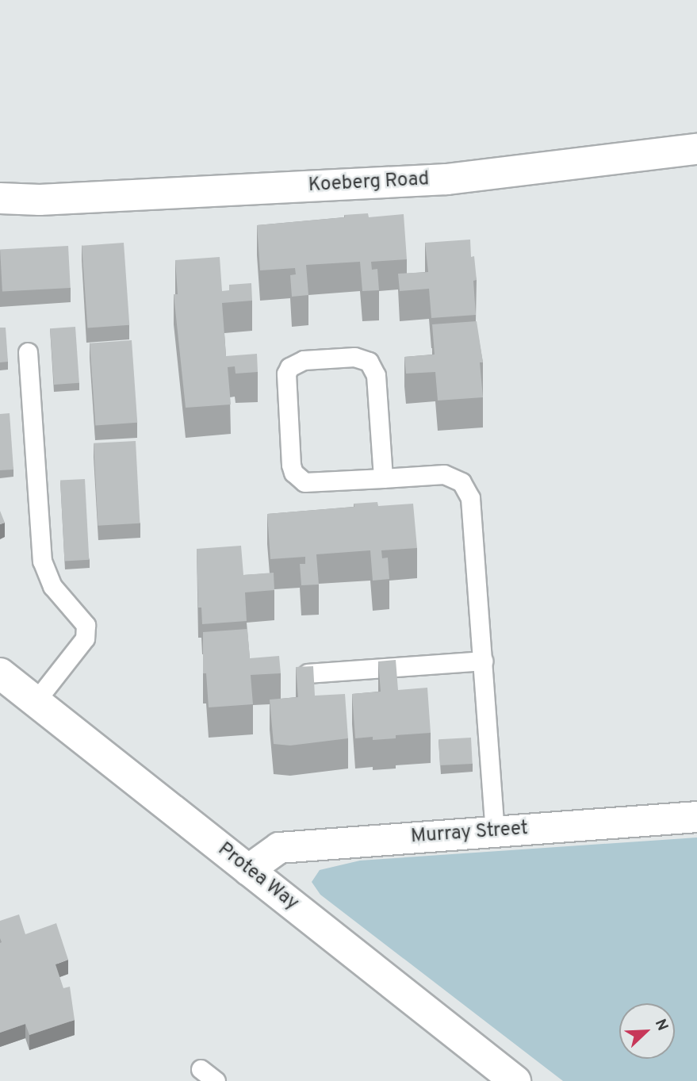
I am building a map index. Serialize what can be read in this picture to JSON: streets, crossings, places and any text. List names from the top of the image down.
{
  "streets": {
    "street": ["Koeberg Road", "Murray Street", "Protea Way"]
  },
  "crossings": [
    ["Murray Street", "Protea Way"]
  ],
  "north": "top right"
}
